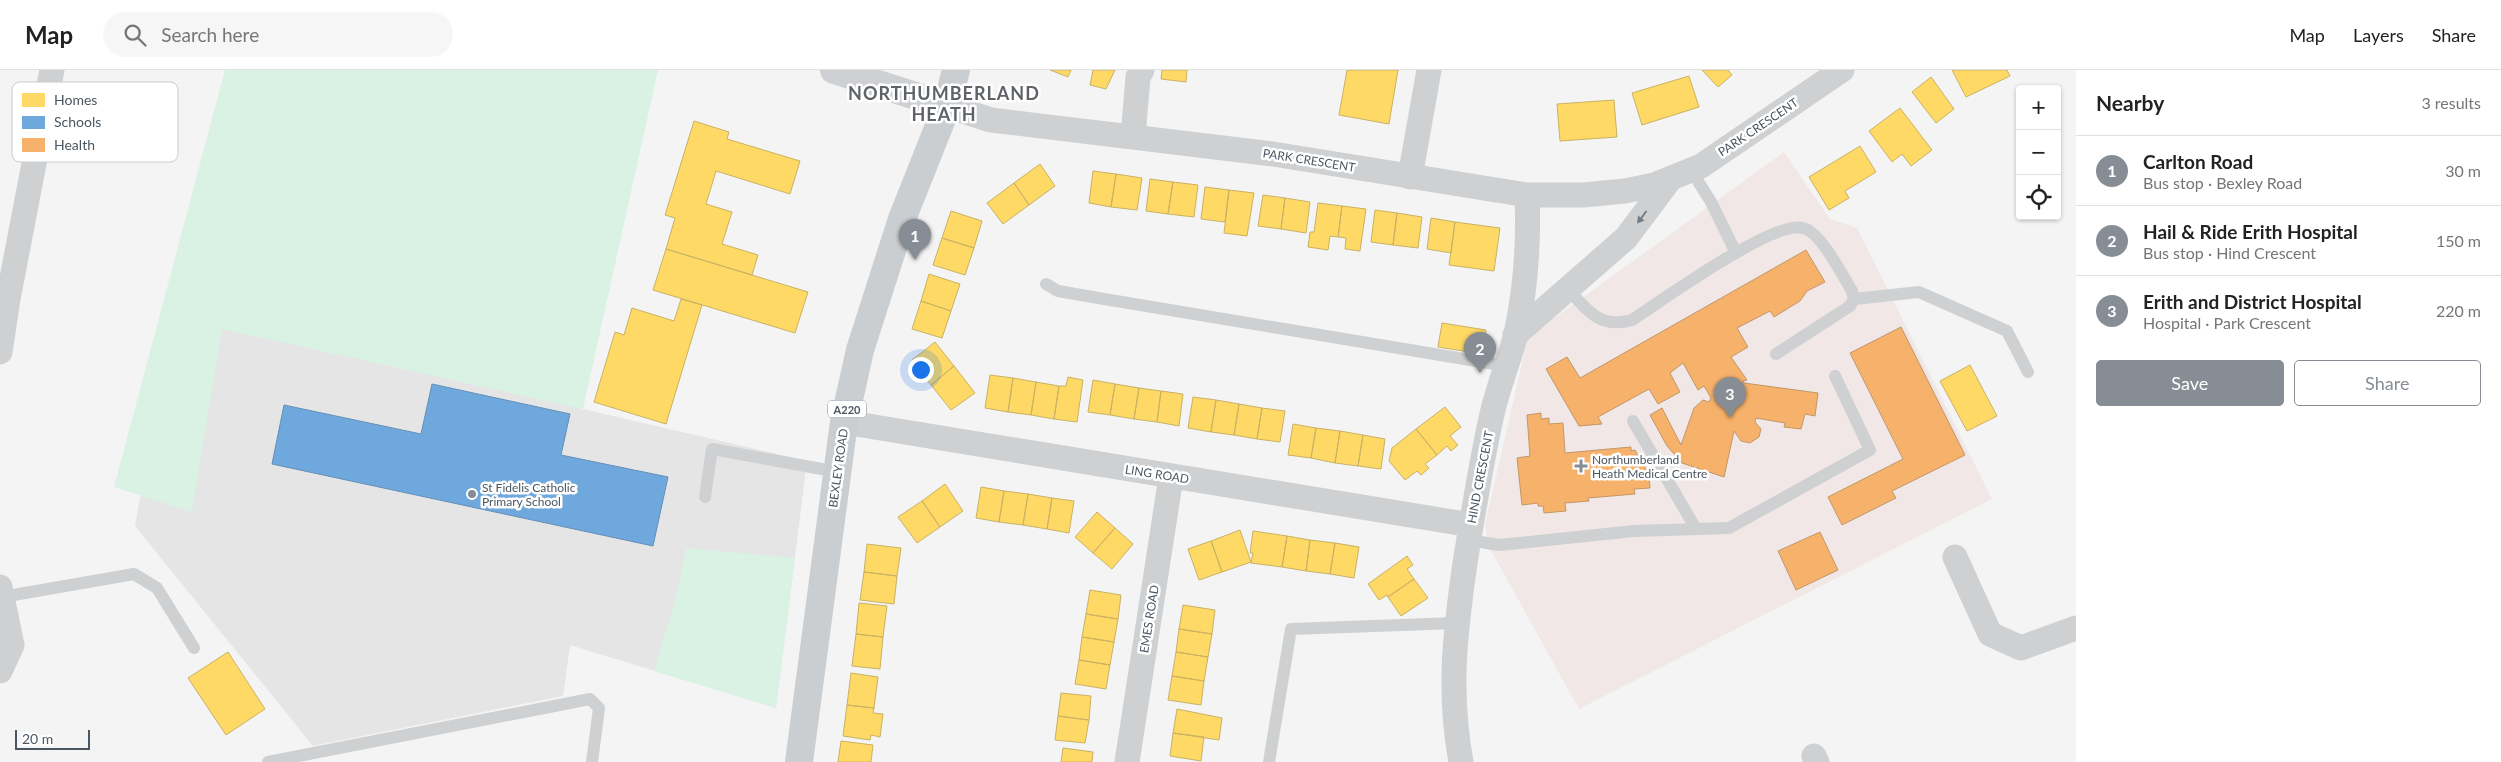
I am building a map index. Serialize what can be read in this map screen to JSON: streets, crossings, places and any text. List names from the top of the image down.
{
  "streets": {
    "main road": ["A220", "BEXLEY ROAD"],
    "street": [
      "PARK CRESCENT",
      "LING ROAD",
      "HIND CRESCENT",
      "EMES ROAD"
    ]
  },
  "crossings": [
    ["PARK CRESCENT", "BEXLEY ROAD"],
    ["PARK CRESCENT", "HIND CRESCENT"],
    ["BEXLEY ROAD", "LING ROAD"],
    ["LING ROAD", "HIND CRESCENT"],
    ["LING ROAD", "EMES ROAD"]
  ],
  "districts": ["NORTHUMBERLAND HEATH"],
  "places": {
    "health": ["Northumberland Heath Medical Centre"],
    "other": ["St Fidelis Catholic Primary School"]
  },
  "legend": ["Homes", "Schools", "Health"],
  "scale_bar": "20 m",
  "page": {
    "header": "Map",
    "search": "Search here",
    "nav": ["Map", "Layers", "Share"],
    "heading": ["Nearby", "3 results"],
    "map_buttons": ["+", "−"],
    "list": [
      {
        "mark": "1",
        "name": "Carlton Road",
        "note": "Bus stop · Bexley Road",
        "value": "30 m"
      },
      {
        "mark": "2",
        "name": "Hail & Ride Erith Hospital",
        "note": "Bus stop · Hind Crescent",
        "value": "150 m"
      },
      {
        "mark": "3",
        "name": "Erith and District Hospital",
        "note": "Hospital · Park Crescent",
        "value": "220 m"
      }
    ],
    "pins": ["1", "2", "3"],
    "buttons": ["Save", "Share"],
    "scale": "20 m"
  }
}
